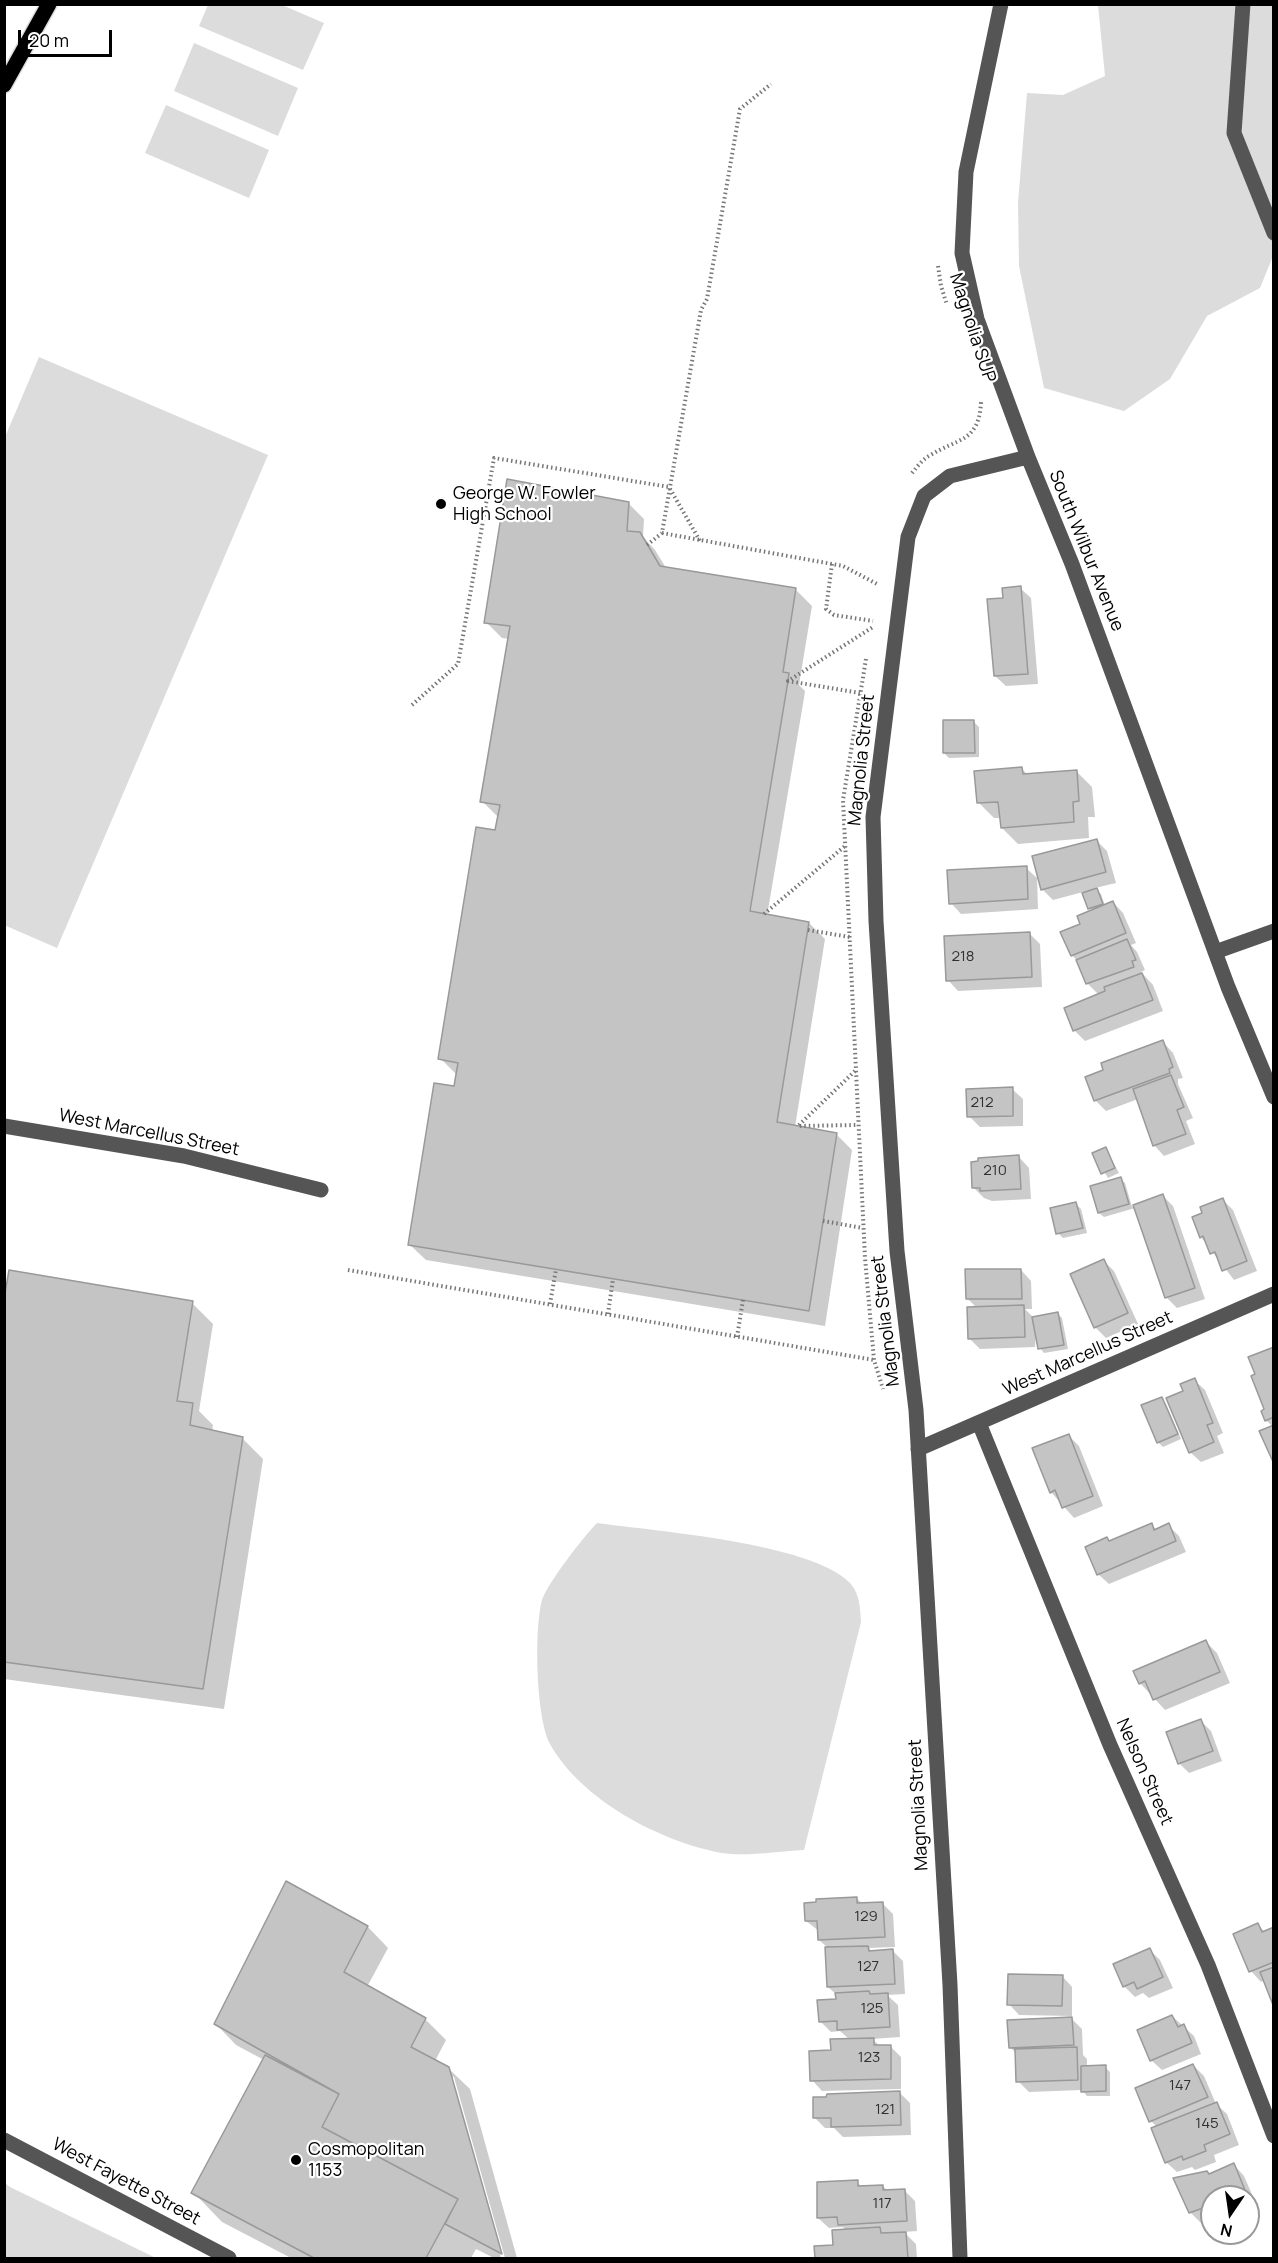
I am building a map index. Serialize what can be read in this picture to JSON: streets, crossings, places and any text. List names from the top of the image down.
{
  "streets": {
    "street": [
      "South Wilbur Avenue",
      "Magnolia Street",
      "West Marcellus Street",
      "Nelson Street",
      "West Fayette Street"
    ],
    "path": ["Magnolia SUP"]
  },
  "crossings": [
    ["South Wilbur Avenue", "Magnolia Street"],
    ["Magnolia Street", "West Marcellus Street"],
    ["West Marcellus Street", "Nelson Street"]
  ],
  "places": ["George W. Fowler High School", "Cosmopolitan 1153"],
  "house_numbers": [
    "218",
    "212",
    "210",
    "129",
    "127",
    "125",
    "123",
    "147",
    "121",
    "145",
    "117"
  ],
  "scale_bar": "20 m",
  "north": "bottom"
}
